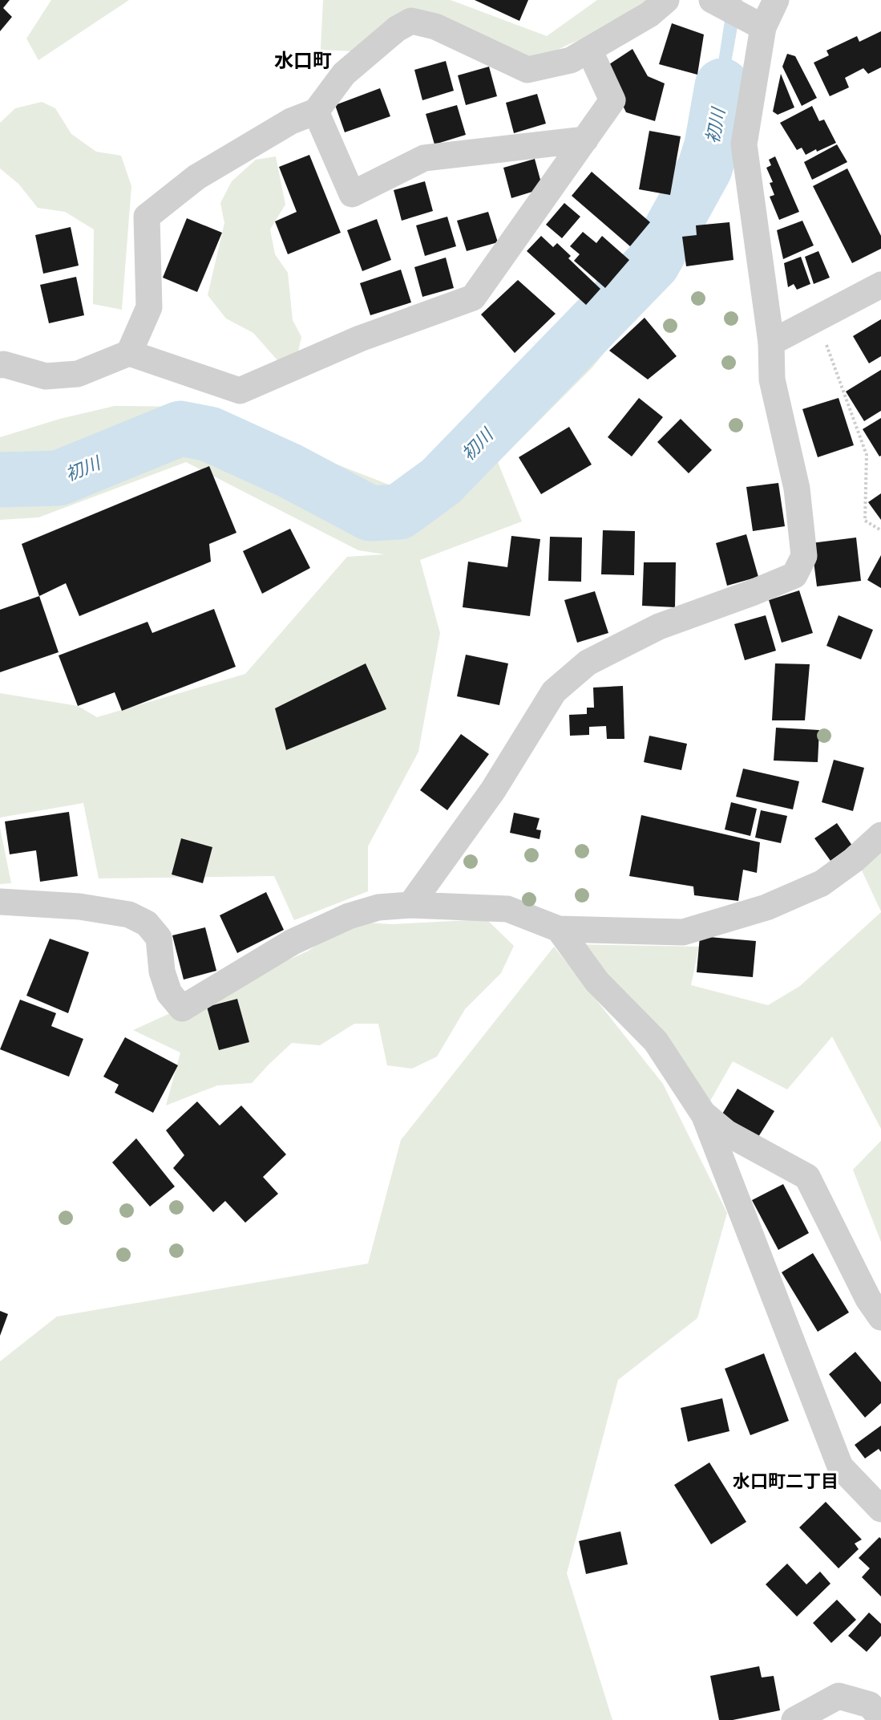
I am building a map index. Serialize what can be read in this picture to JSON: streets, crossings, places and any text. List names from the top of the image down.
{
  "districts": ["水口町", "水口町二丁目"],
  "water": ["初川"]
}
